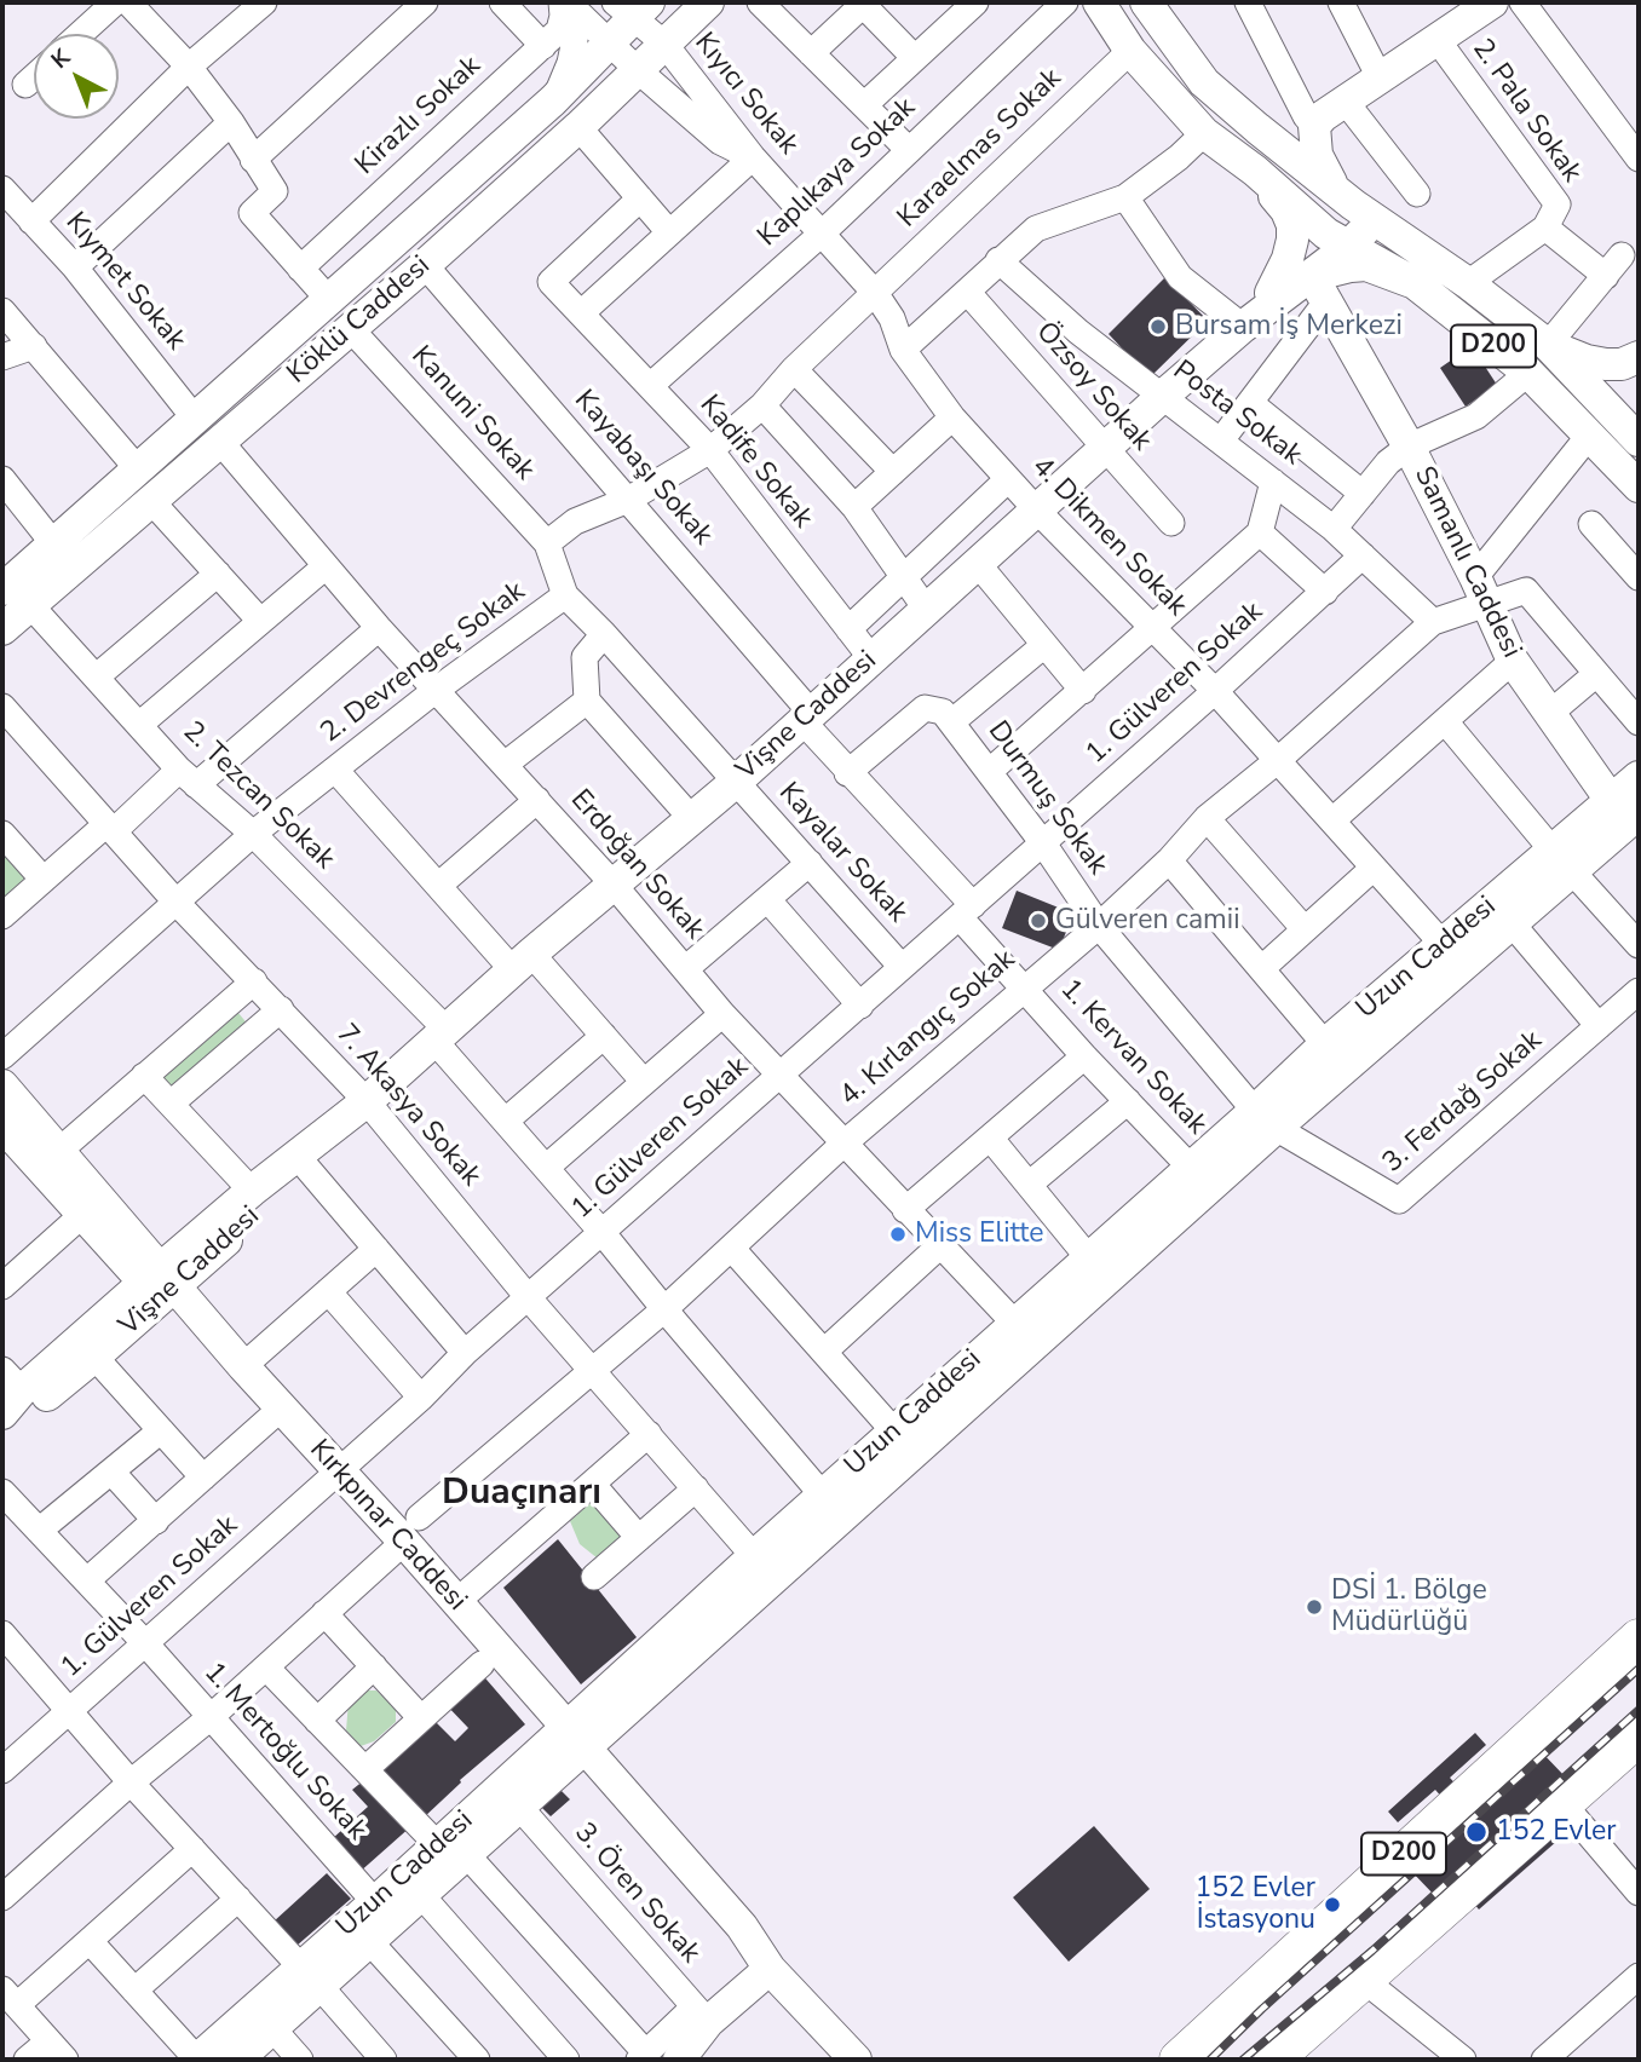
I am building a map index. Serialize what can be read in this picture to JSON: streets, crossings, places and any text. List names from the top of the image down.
{
  "streets": {
    "highway": ["D200"],
    "main road": [
      "Köklü Caddesi",
      "Samanlı Caddesi",
      "Vişne Caddesi",
      "Uzun Caddesi",
      "Kırkpınar Caddesi"
    ],
    "street": [
      "Kıyıcı Sokak",
      "2. Pala Sokak",
      "Kirazlı Sokak",
      "Karaelmas Sokak",
      "Kaplıkaya Sokak",
      "Kıymet Sokak",
      "Özsoy Sokak",
      "Kanuni Sokak",
      "Posta Sokak",
      "Kadife Sokak",
      "Kayabaşı Sokak",
      "4. Dikmen Sokak",
      "2. Devrengeç Sokak",
      "1. Gülveren Sokak",
      "2. Tezcan Sokak",
      "Durmuş Sokak",
      "Kayalar Sokak",
      "Erdoğan Sokak",
      "4. Kırlangıç Sokak",
      "1. Kervan Sokak",
      "3. Ferdağ Sokak",
      "7. Akasya Sokak",
      "1. Mertoğlu Sokak",
      "3. Ören Sokak"
    ]
  },
  "crossings": [
    ["Kıyıcı Sokak", "Kaplıkaya Sokak"],
    ["Kıyıcı Sokak", "Köklü Caddesi"],
    ["Kıyıcı Sokak", "4. Dikmen Sokak"],
    ["2. Pala Sokak", "D200"],
    ["Karaelmas Sokak", "D200"],
    ["Karaelmas Sokak", "4. Dikmen Sokak"],
    ["Kaplıkaya Sokak", "Kadife Sokak"],
    ["Kaplıkaya Sokak", "4. Dikmen Sokak"],
    ["Kıymet Sokak", "Köklü Caddesi"],
    ["Köklü Caddesi", "Kanuni Sokak"],
    ["Köklü Caddesi", "Kayabaşı Sokak"],
    ["Köklü Caddesi", "2. Tezcan Sokak"],
    ["Köklü Caddesi", "Erdoğan Sokak"],
    ["Özsoy Sokak", "Vişne Caddesi"],
    ["Kanuni Sokak", "2. Devrengeç Sokak"],
    ["Posta Sokak", "1. Gülveren Sokak"],
    ["Posta Sokak", "Vişne Caddesi"],
    ["Posta Sokak", "4. Kırlangıç Sokak"],
    ["Kadife Sokak", "Vişne Caddesi"],
    ["Kayabaşı Sokak", "Vişne Caddesi"],
    ["Kayabaşı Sokak", "1. Kervan Sokak"],
    ["4. Dikmen Sokak", "1. Gülveren Sokak"],
    ["4. Dikmen Sokak", "Vişne Caddesi"],
    ["4. Dikmen Sokak", "Uzun Caddesi"],
    ["4. Dikmen Sokak", "4. Kırlangıç Sokak"],
    ["Samanlı Caddesi", "Uzun Caddesi"],
    ["Samanlı Caddesi", "4. Kırlangıç Sokak"],
    ["2. Devrengeç Sokak", "2. Tezcan Sokak"],
    ["2. Devrengeç Sokak", "Kayalar Sokak"],
    ["2. Devrengeç Sokak", "Erdoğan Sokak"],
    ["2. Devrengeç Sokak", "7. Akasya Sokak"],
    ["1. Gülveren Sokak", "2. Tezcan Sokak"],
    ["1. Gülveren Sokak", "Durmuş Sokak"],
    ["1. Gülveren Sokak", "Kayalar Sokak"],
    ["1. Gülveren Sokak", "Erdoğan Sokak"],
    ["1. Gülveren Sokak", "1. Kervan Sokak"],
    ["1. Gülveren Sokak", "7. Akasya Sokak"],
    ["1. Gülveren Sokak", "Kırkpınar Caddesi"],
    ["1. Gülveren Sokak", "1. Mertoğlu Sokak"],
    ["Vişne Caddesi", "2. Tezcan Sokak"],
    ["Vişne Caddesi", "Kayalar Sokak"],
    ["Vişne Caddesi", "Erdoğan Sokak"],
    ["Vişne Caddesi", "1. Kervan Sokak"],
    ["Vişne Caddesi", "7. Akasya Sokak"],
    ["Vişne Caddesi", "Kırkpınar Caddesi"],
    ["2. Tezcan Sokak", "Uzun Caddesi"],
    ["2. Tezcan Sokak", "4. Kırlangıç Sokak"],
    ["Durmuş Sokak", "Uzun Caddesi"],
    ["Durmuş Sokak", "4. Kırlangıç Sokak"],
    ["Durmuş Sokak", "1. Kervan Sokak"],
    ["Durmuş Sokak", "3. Ferdağ Sokak"],
    ["Erdoğan Sokak", "Uzun Caddesi"],
    ["Erdoğan Sokak", "4. Kırlangıç Sokak"],
    ["Uzun Caddesi", "1. Kervan Sokak"],
    ["Uzun Caddesi", "3. Ferdağ Sokak"],
    ["Uzun Caddesi", "7. Akasya Sokak"],
    ["Uzun Caddesi", "Kırkpınar Caddesi"],
    ["Uzun Caddesi", "1. Mertoğlu Sokak"],
    ["Uzun Caddesi", "3. Ören Sokak"],
    ["4. Kırlangıç Sokak", "1. Kervan Sokak"],
    ["4. Kırlangıç Sokak", "7. Akasya Sokak"],
    ["4. Kırlangıç Sokak", "Kırkpınar Caddesi"],
    ["4. Kırlangıç Sokak", "1. Mertoğlu Sokak"]
  ],
  "districts": ["Duaçınarı"],
  "places": [
    "Bursam İş Merkezi",
    "Gülveren camii",
    "Miss Elitte",
    "DSİ 1. Bölge Müdürlüğü",
    "152 Evler",
    "152 Evler İstasyonu"
  ],
  "north": "top left"
}
